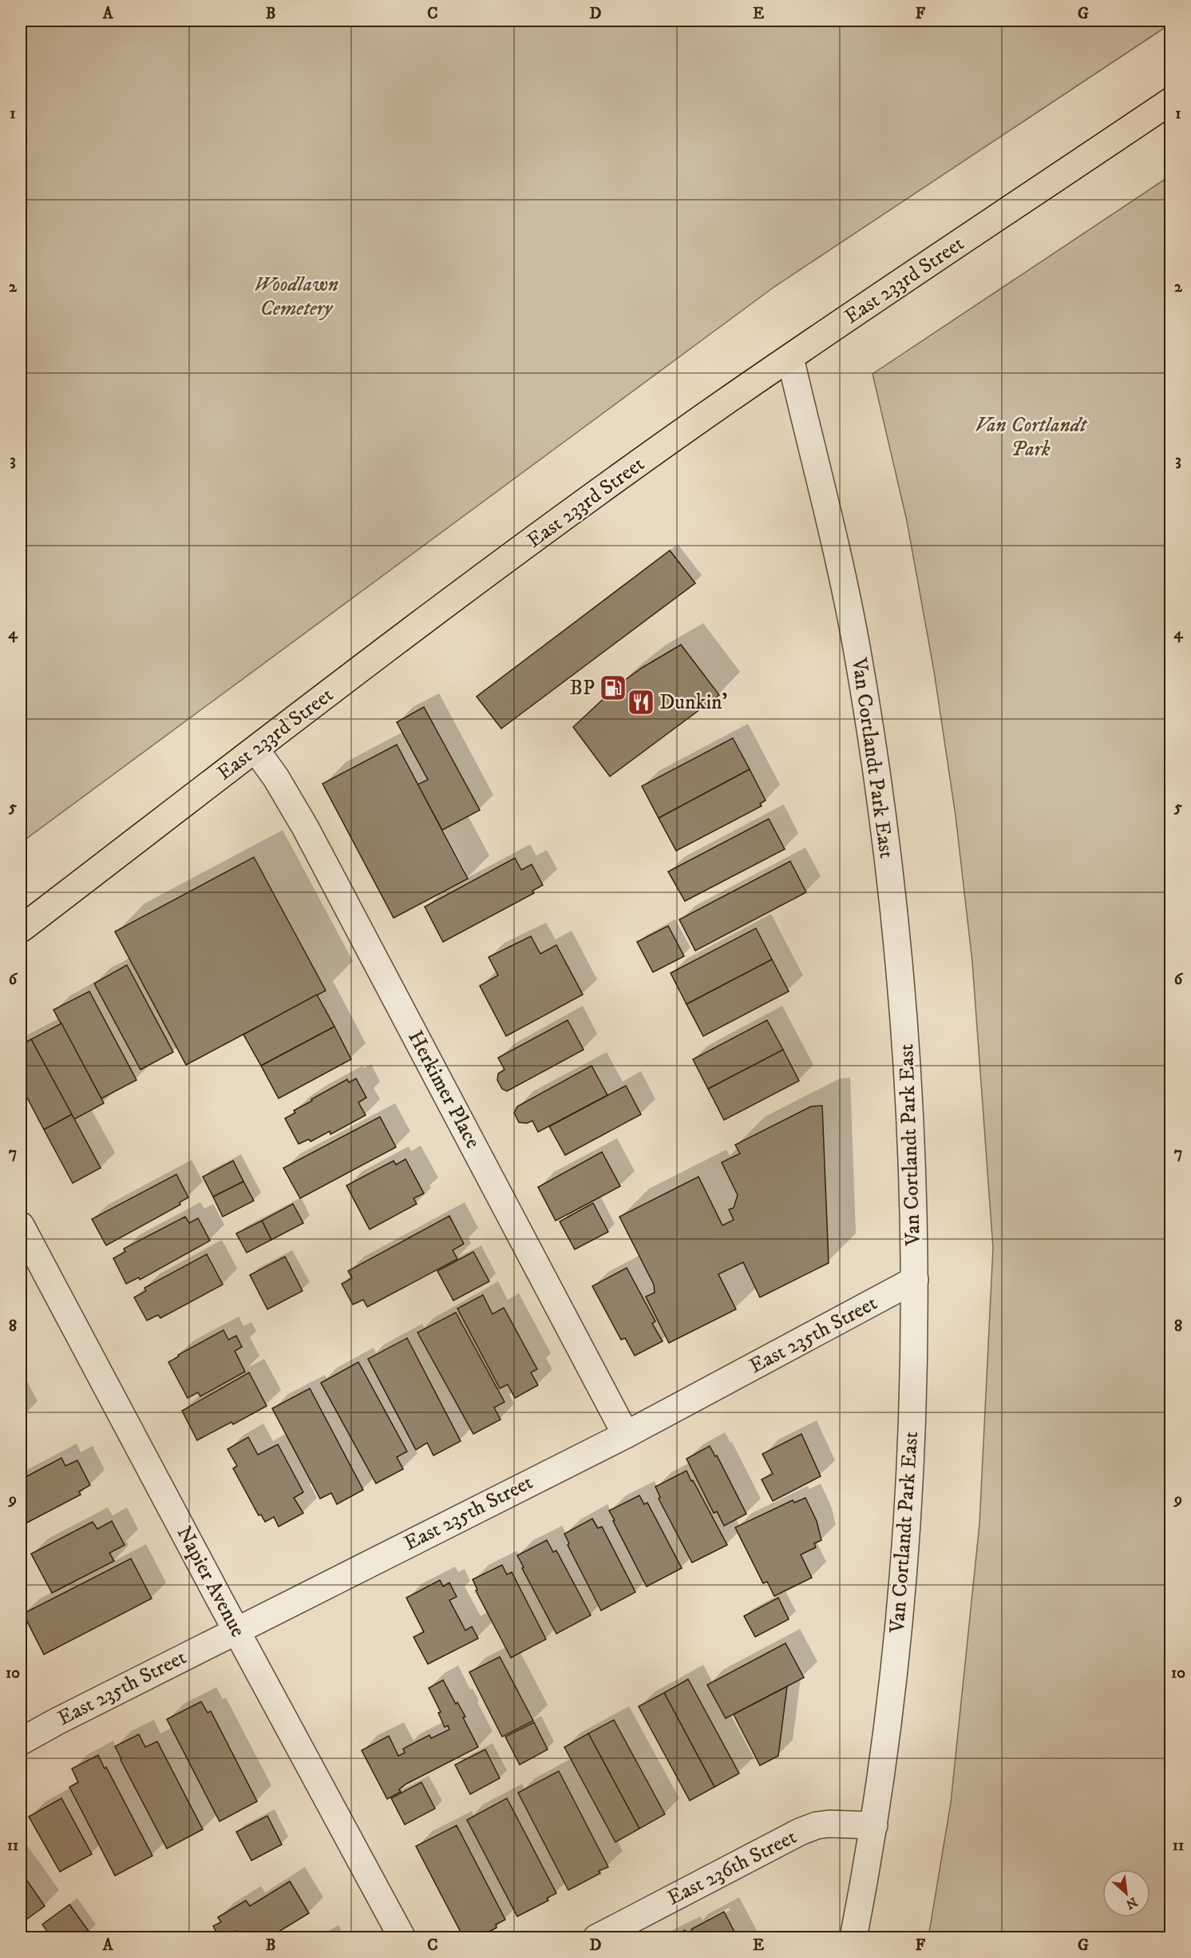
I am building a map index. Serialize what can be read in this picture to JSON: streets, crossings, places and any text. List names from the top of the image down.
{
  "streets": {
    "main road": ["East 233rd Street"],
    "street": [
      "Van Cortlandt Park East",
      "Herkimer Place",
      "East 235th Street",
      "Napier Avenue",
      "East 236th Street"
    ]
  },
  "crossings": [
    ["East 233rd Street", "Van Cortlandt Park East"],
    ["East 233rd Street", "Herkimer Place"],
    ["Van Cortlandt Park East", "East 235th Street"],
    ["Van Cortlandt Park East", "East 236th Street"],
    ["Herkimer Place", "East 235th Street"],
    ["East 235th Street", "Napier Avenue"]
  ],
  "parks": ["Woodlawn Cemetery", "Van Cortlandt Park"],
  "places": {
    "fuel station": ["BP"],
    "restaurant": ["Dunkin'"]
  },
  "north": "bottom right",
  "grid": {
    "columns": [
      "A",
      "B",
      "C",
      "D",
      "E",
      "F",
      "G"
    ],
    "rows": [
      "1",
      "2",
      "3",
      "4",
      "5",
      "6",
      "7",
      "8",
      "9",
      "10",
      "11"
    ]
  }
}
